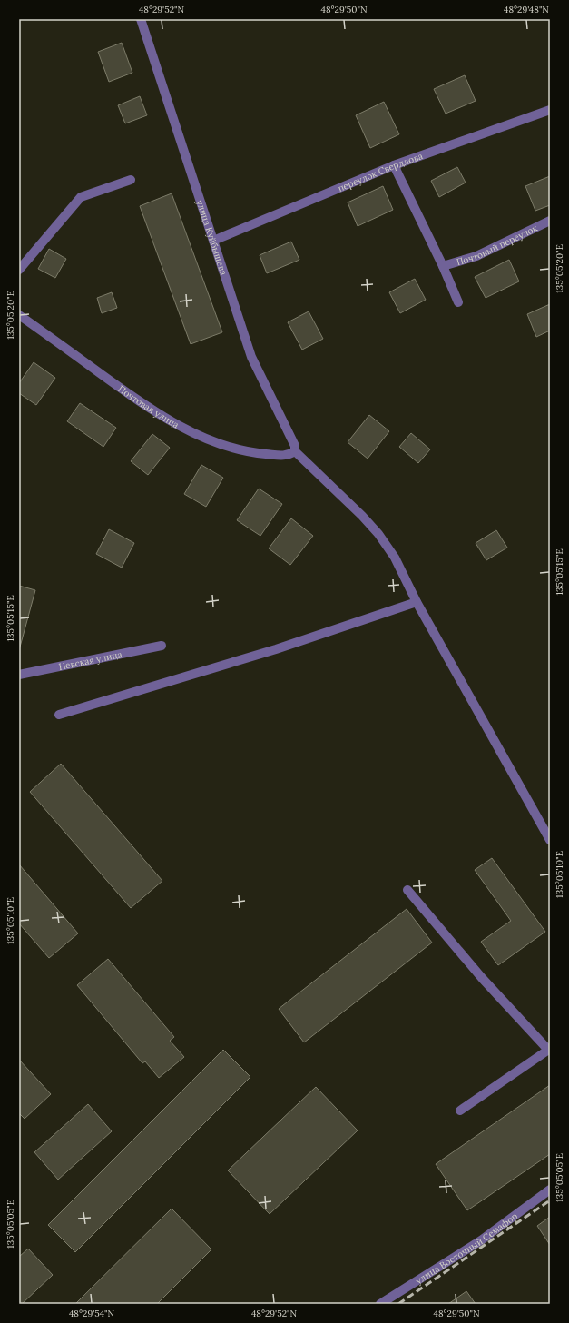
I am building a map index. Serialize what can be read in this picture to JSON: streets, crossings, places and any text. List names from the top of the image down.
{
  "streets": {
    "street": [
      "переулок Свердлова",
      "улица Куйбышева",
      "Почтовый переулок",
      "Почтовая улица",
      "Невская улица",
      "улица Восточный Семафор"
    ]
  },
  "crossings": [
    ["переулок Свердлова", "улица Куйбышева"],
    ["улица Куйбышева", "Почтовая улица"]
  ],
  "coordinates": [
    "48°29'52\"N",
    "48°29'50\"N",
    "48°29'48\"N",
    "135°05'20\"E",
    "135°05'15\"E",
    "135°05'10\"E",
    "135°05'05\"E",
    "48°29'54\"N"
  ]
}
